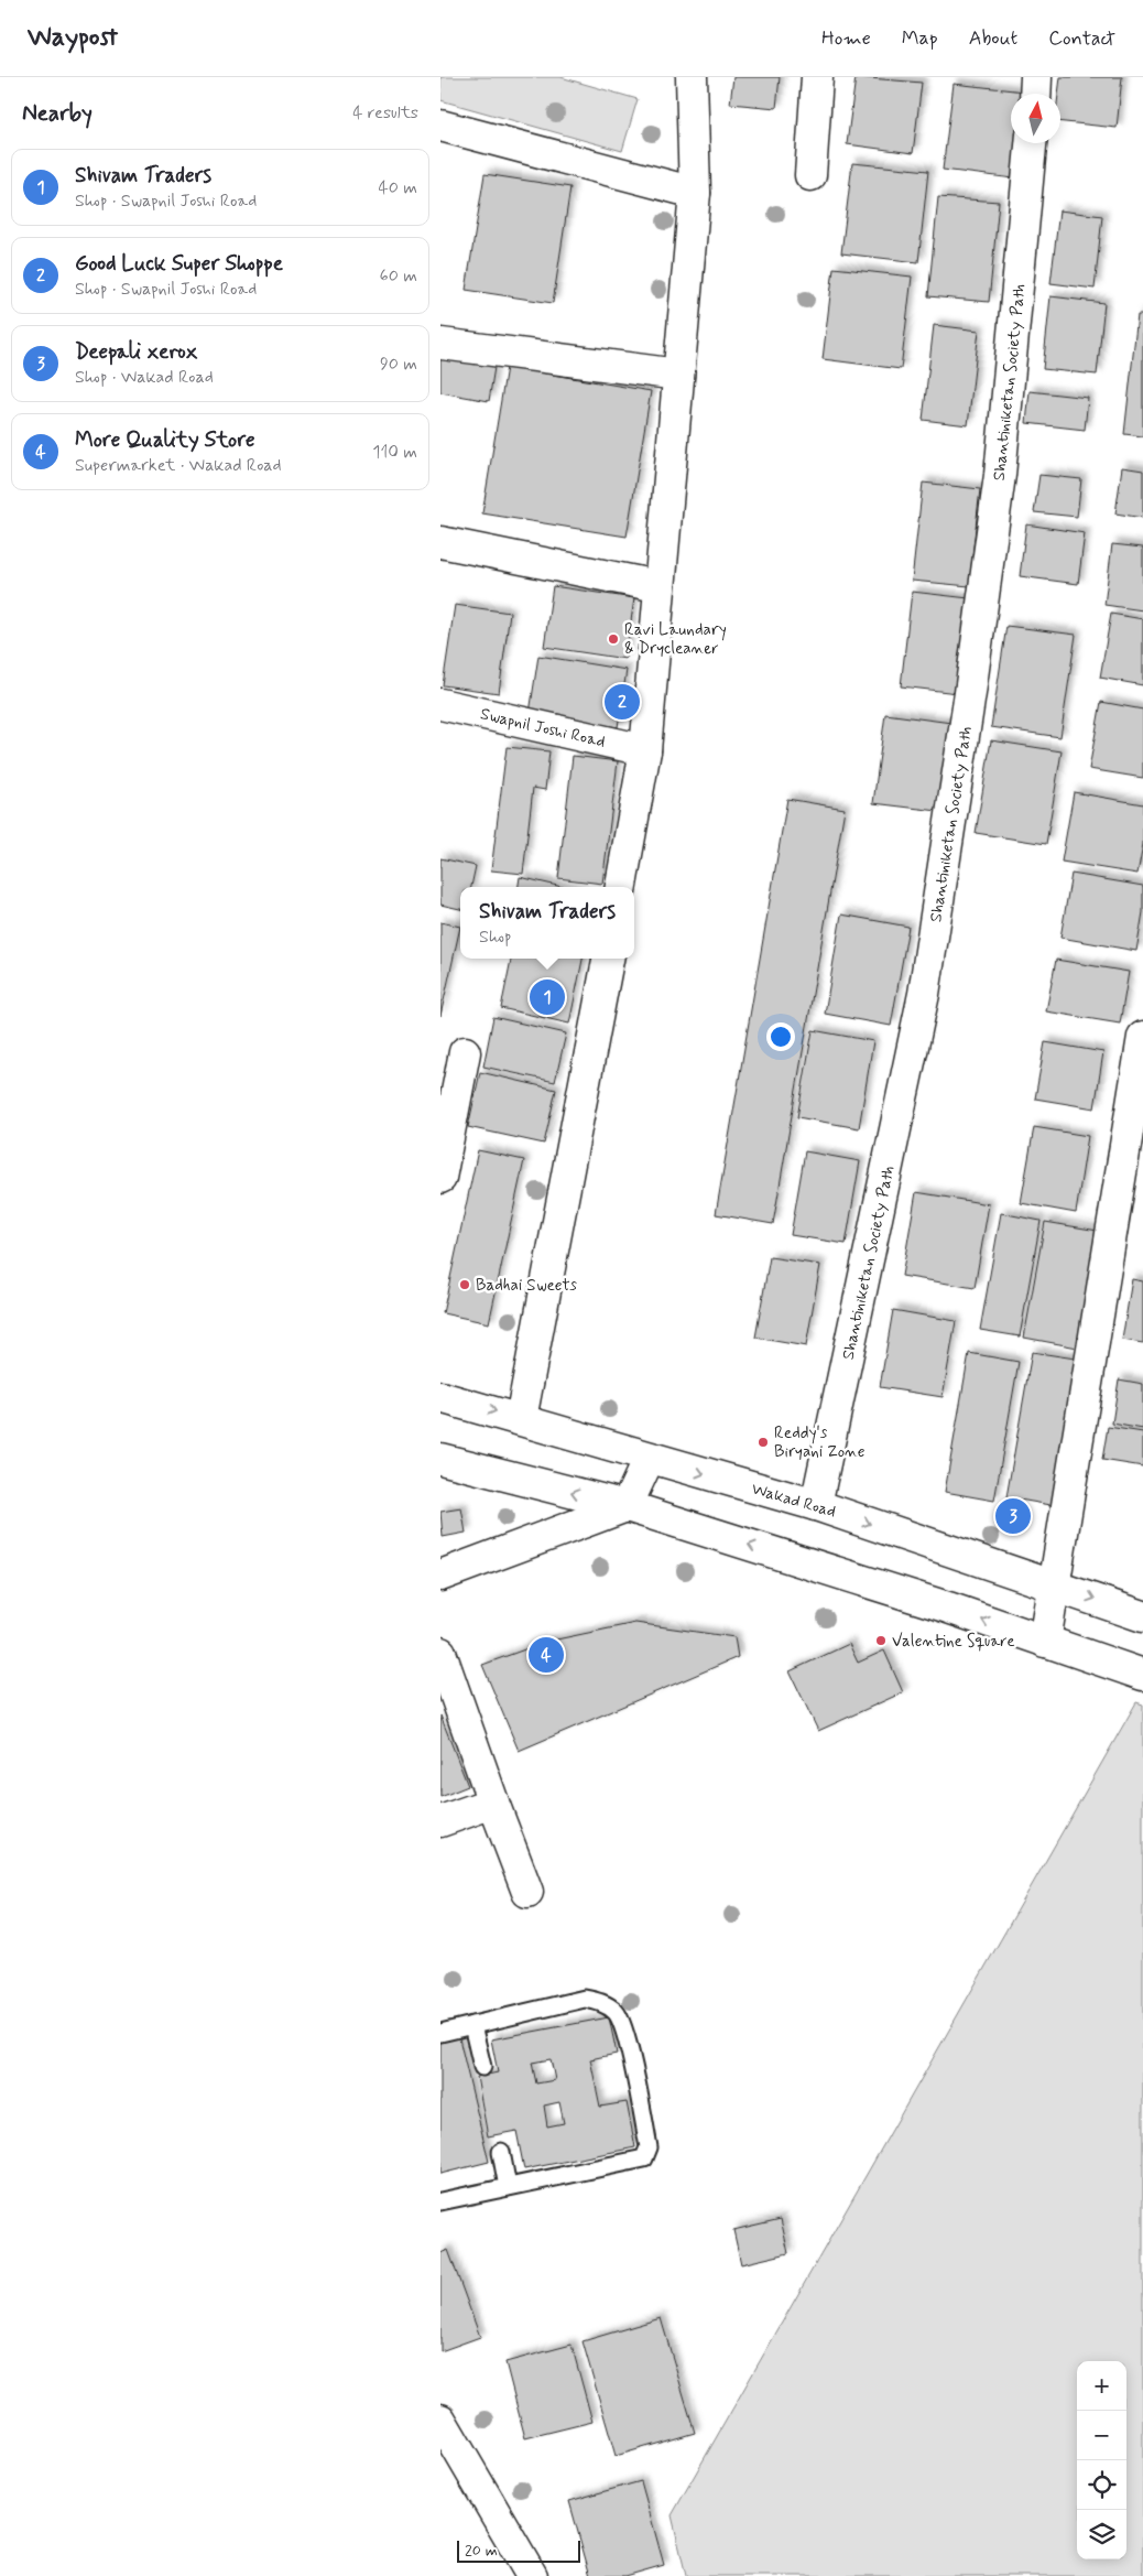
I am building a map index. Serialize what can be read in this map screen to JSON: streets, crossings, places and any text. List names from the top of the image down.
{
  "streets": {
    "street": ["Shantiniketan Society Path", "Swapnil Joshi Road", "Wakad Road"]
  },
  "crossings": [
    ["Shantiniketan Society Path", "Wakad Road"]
  ],
  "places": [
    "Ravi Laundary & Drycleaner",
    "Badhai Sweets",
    "Reddy's Biryani Zone",
    "Valentine Square"
  ],
  "scale_bar": "20 m",
  "north": "top",
  "page": {
    "header": "Waypost",
    "nav": [
      "Home",
      "Map",
      "About",
      "Contact"
    ],
    "heading": ["Nearby", "4 results"],
    "list": [
      {
        "mark": "1",
        "name": "Shivam Traders",
        "note": "Shop · Swapnil Joshi Road",
        "value": "40 m"
      },
      {
        "mark": "2",
        "name": "Good Luck Super Shoppe",
        "note": "Shop · Swapnil Joshi Road",
        "value": "60 m"
      },
      {
        "mark": "3",
        "name": "Deepali xerox",
        "note": "Shop · Wakad Road",
        "value": "90 m"
      },
      {
        "mark": "4",
        "name": "More Quality Store",
        "note": "Supermarket · Wakad Road",
        "value": "110 m"
      }
    ],
    "pins": [
      "2",
      "1",
      "3",
      "4"
    ],
    "popup": ["Shivam Traders", "Shop"],
    "map_buttons": ["+", "−"],
    "scale": "20 m"
  }
}
